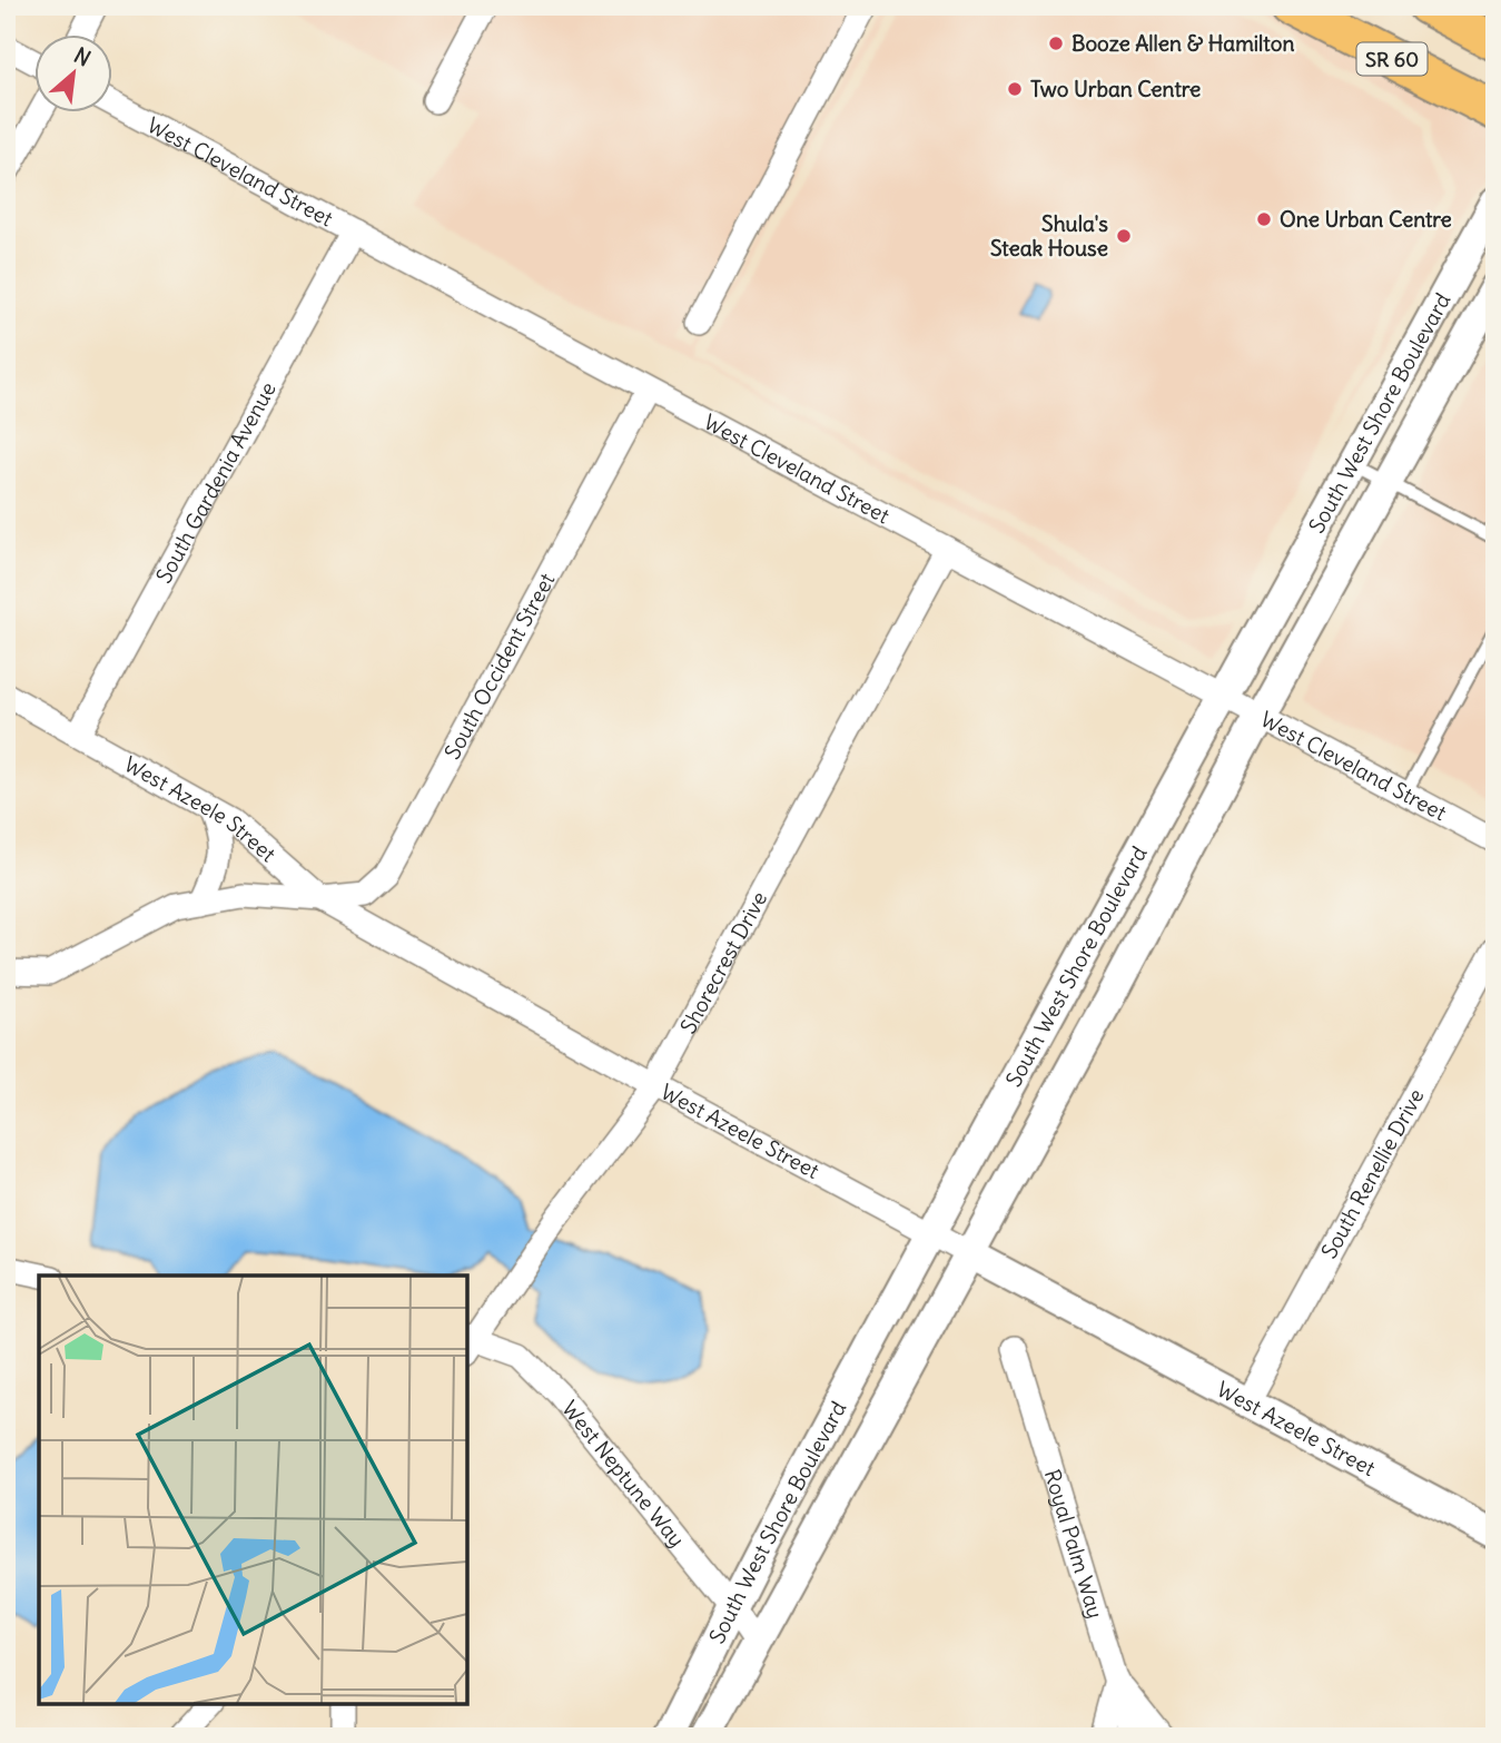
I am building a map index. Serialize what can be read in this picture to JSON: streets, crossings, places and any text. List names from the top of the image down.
{
  "streets": {
    "main road": ["SR 60"],
    "street": [
      "West Cleveland Street",
      "South West Shore Boulevard",
      "South Gardenia Avenue",
      "South Occident Street",
      "West Azeele Street",
      "Shorecrest Drive",
      "South Renellie Drive",
      "West Neptune Way",
      "Royal Palm Way"
    ]
  },
  "crossings": [
    ["West Cleveland Street", "South West Shore Boulevard"],
    ["West Cleveland Street", "South Gardenia Avenue"],
    ["West Cleveland Street", "South Occident Street"],
    ["West Cleveland Street", "Shorecrest Drive"],
    ["South West Shore Boulevard", "West Azeele Street"],
    ["South West Shore Boulevard", "West Neptune Way"],
    ["South Gardenia Avenue", "West Azeele Street"],
    ["South Occident Street", "West Azeele Street"],
    ["West Azeele Street", "Shorecrest Drive"],
    ["West Azeele Street", "South Renellie Drive"],
    ["Shorecrest Drive", "West Neptune Way"]
  ],
  "places": [
    "Booze Allen & Hamilton",
    "Two Urban Centre",
    "One Urban Centre",
    "Shula's Steak House"
  ],
  "north": "top right"
}
